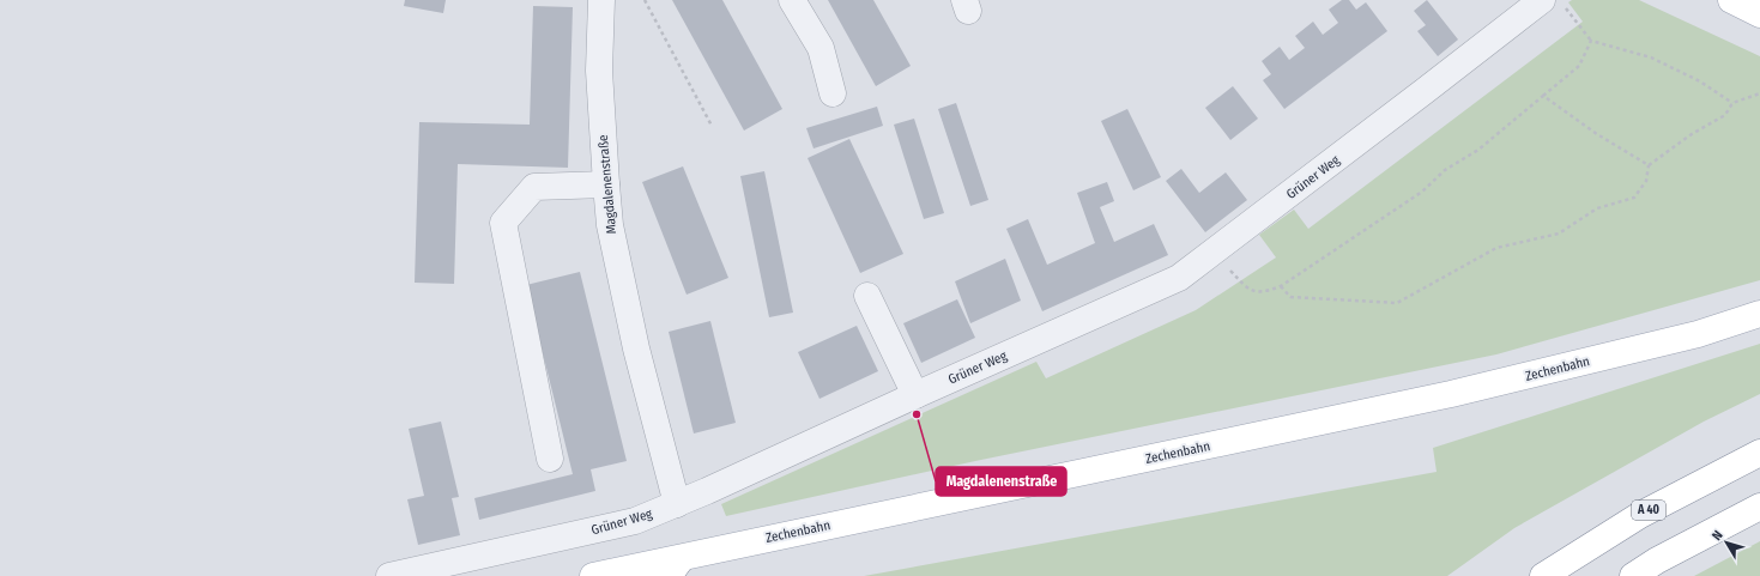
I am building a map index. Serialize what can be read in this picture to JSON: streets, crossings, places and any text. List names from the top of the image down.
{
  "streets": {
    "main road": ["Zechenbahn", "A 40"],
    "street": ["Grüner Weg", "Magdalenenstraße"]
  },
  "crossings": [
    ["Grüner Weg", "Magdalenenstraße"]
  ],
  "places": ["Magdalenenstraße"],
  "north": "top left"
}
